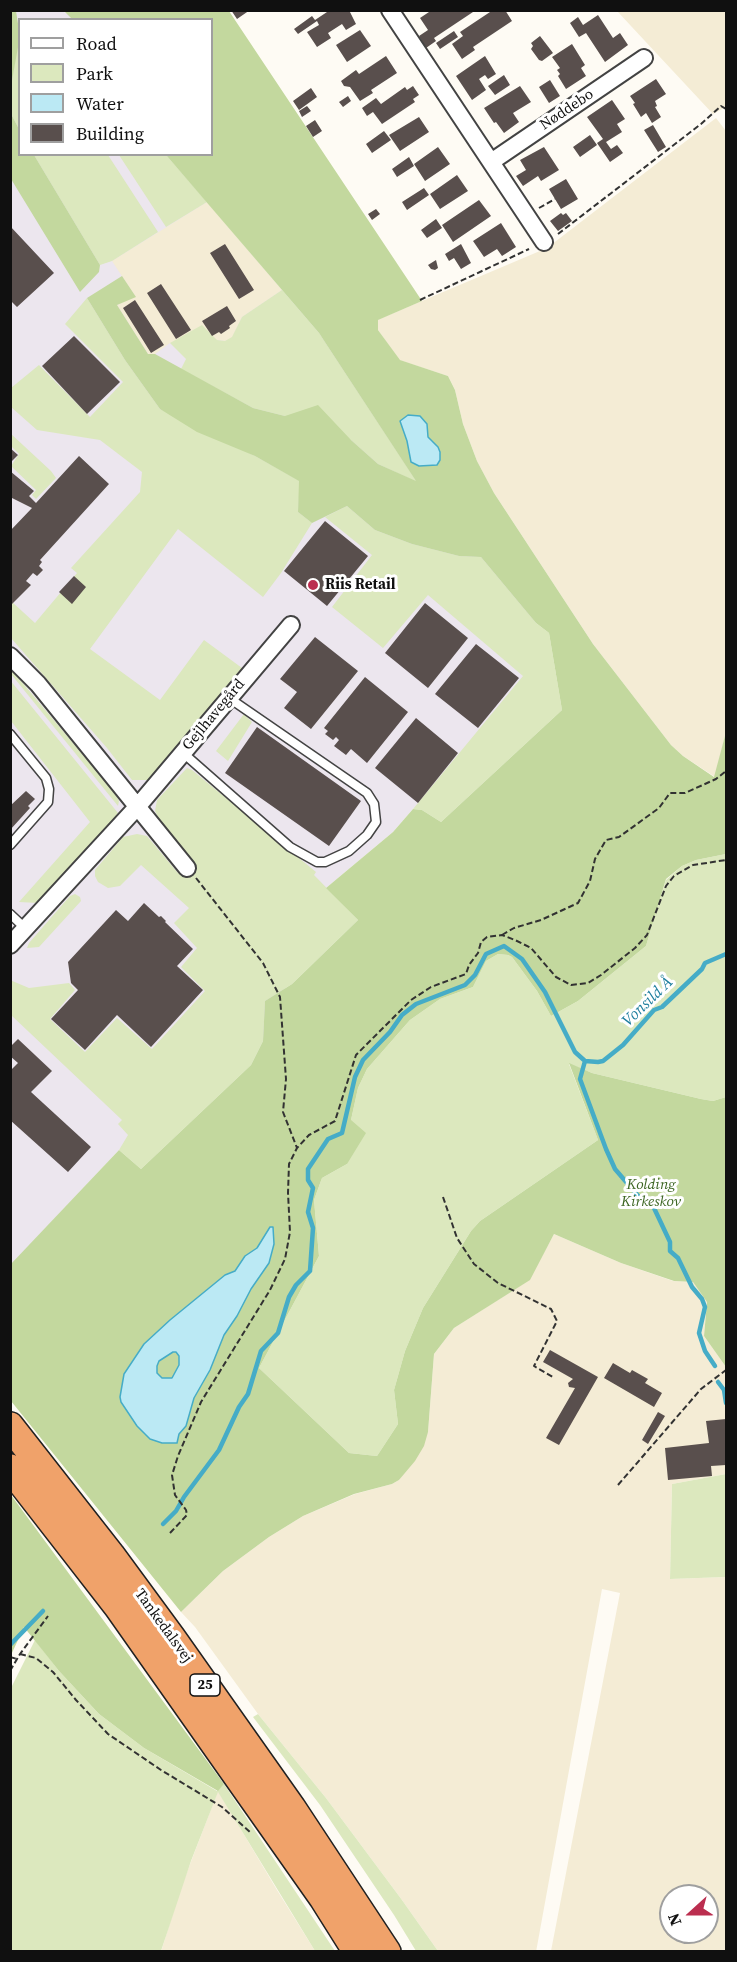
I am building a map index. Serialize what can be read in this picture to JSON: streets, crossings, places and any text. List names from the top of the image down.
{
  "streets": {
    "highway": ["Tankedalsvej", "25"],
    "street": ["Nøddebo", "Gejlhavegård"]
  },
  "water": ["Vonsild Å"],
  "parks": ["Kolding Kirkeskov"],
  "places": ["Riis Retail"],
  "legend": [
    "Road",
    "Park",
    "Water",
    "Building"
  ],
  "north": "left"
}
